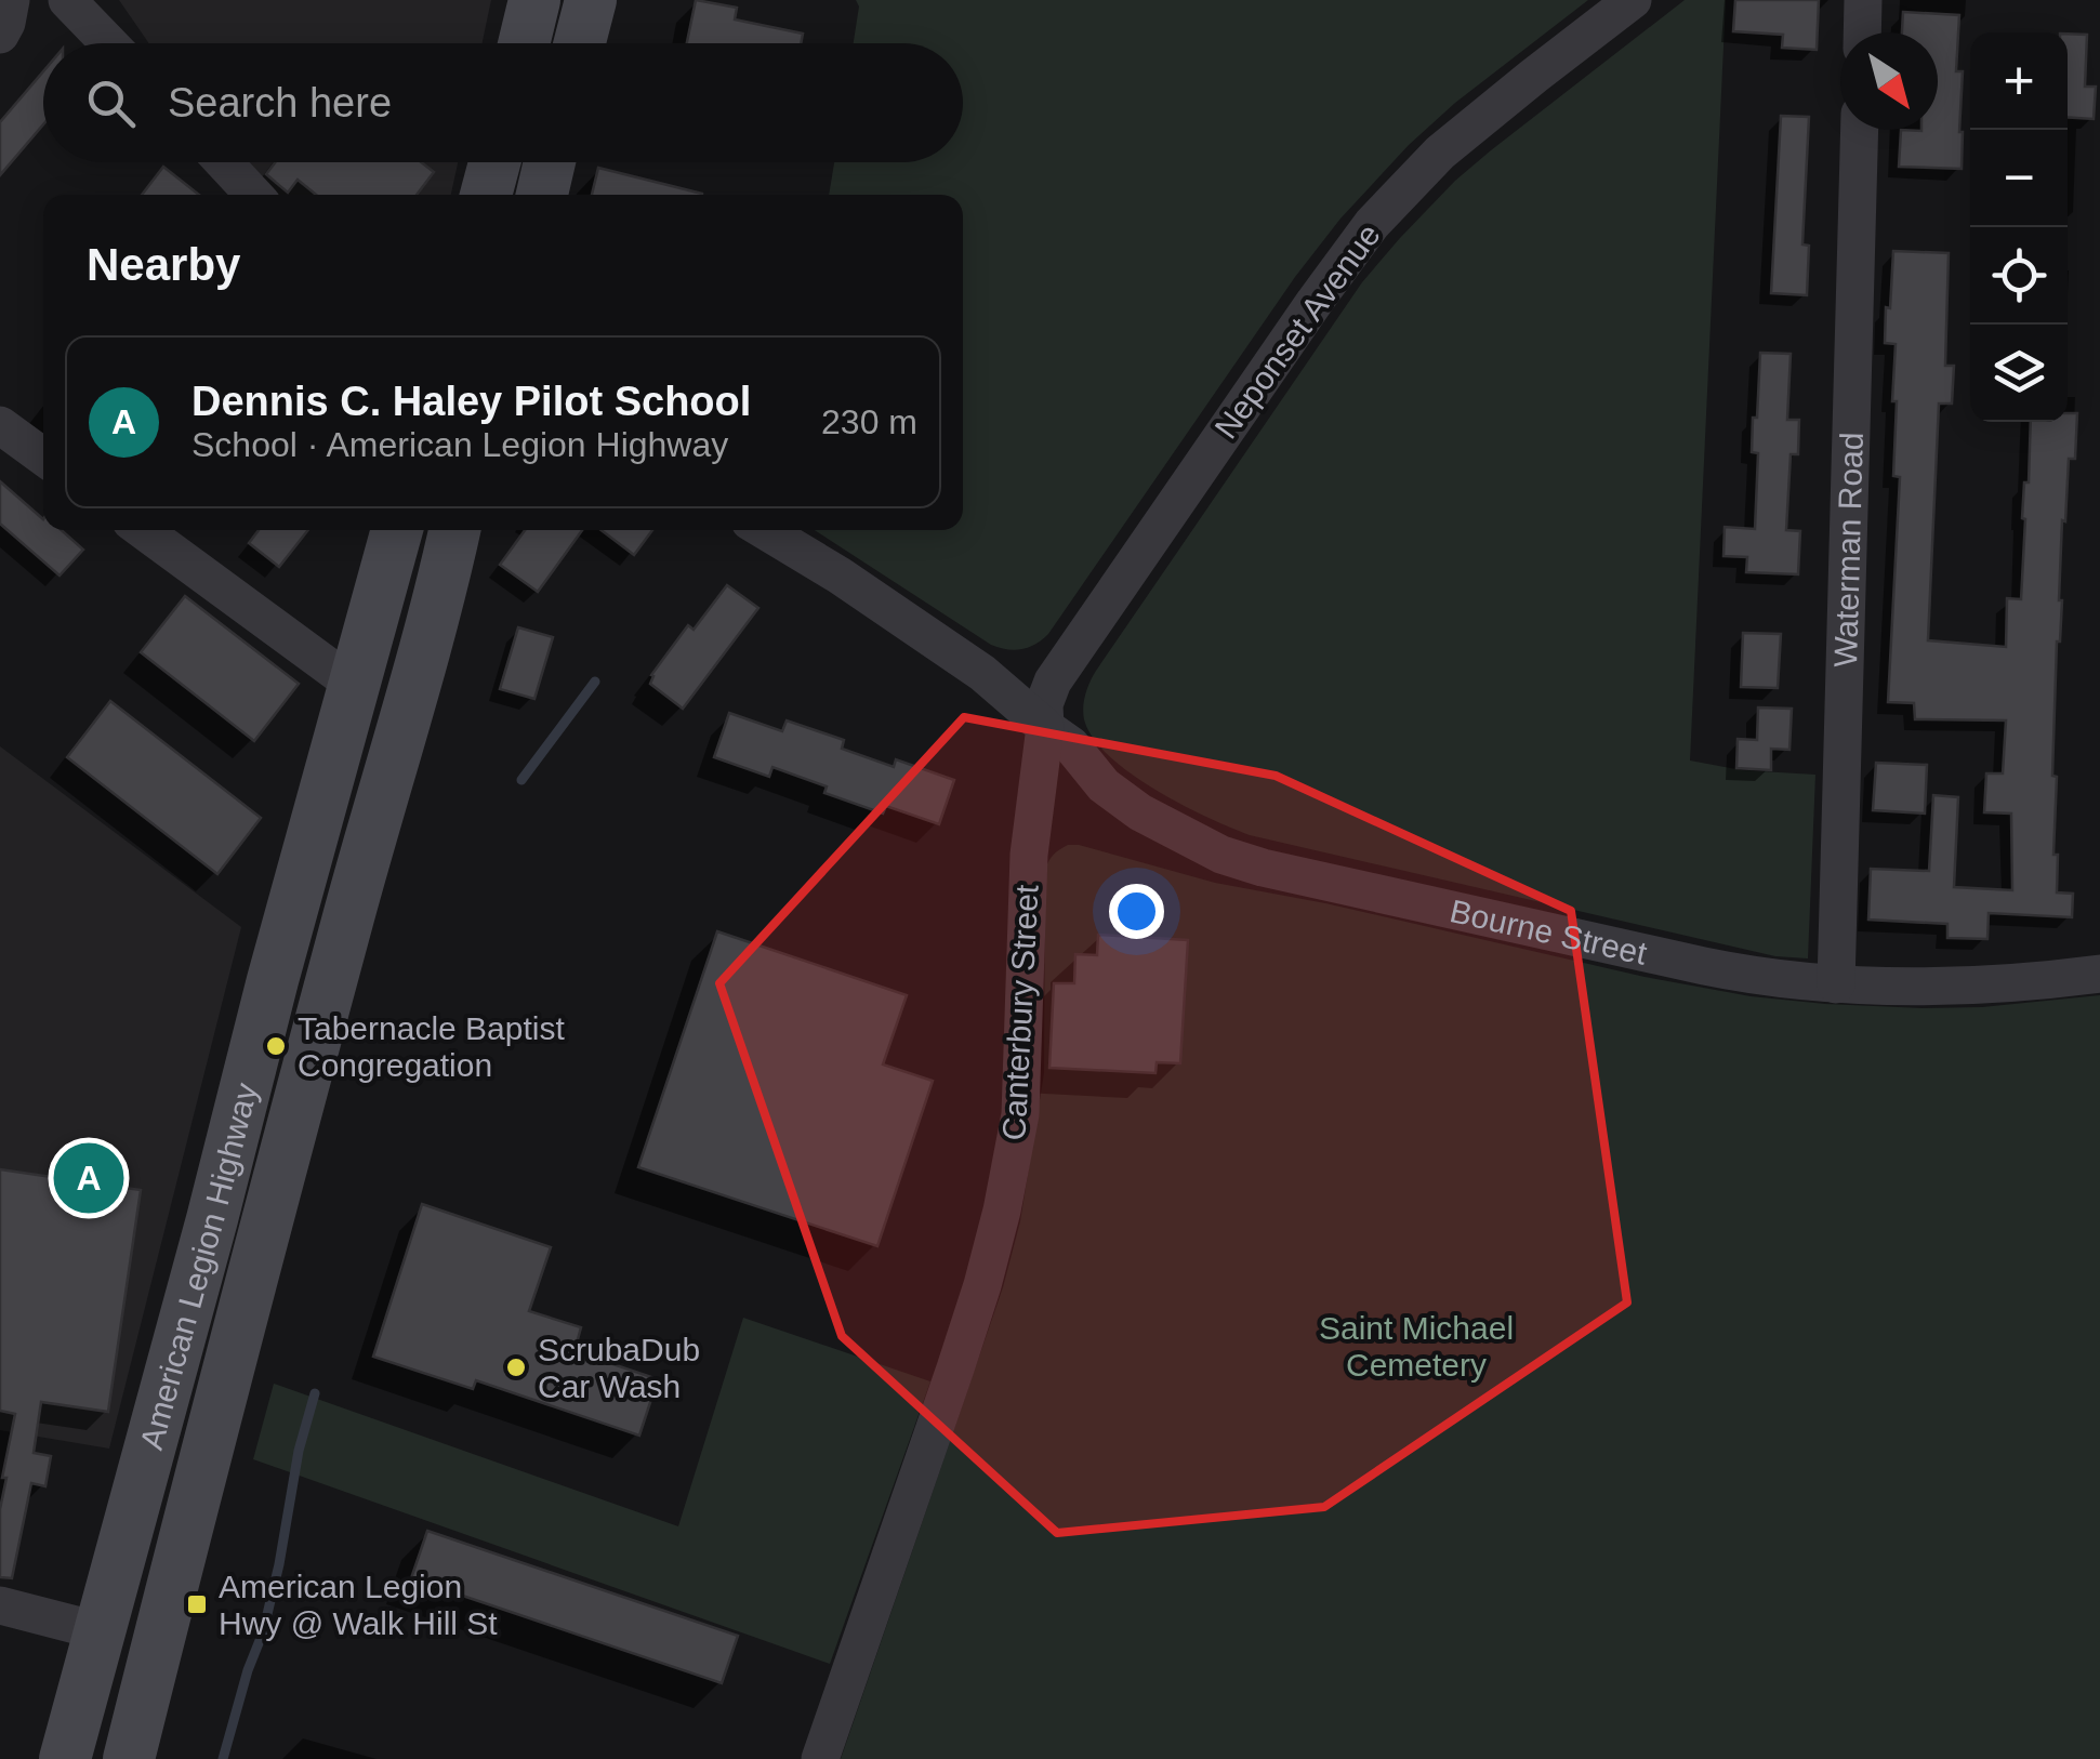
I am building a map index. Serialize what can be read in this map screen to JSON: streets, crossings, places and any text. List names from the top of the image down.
{
  "streets": {
    "main road": ["American Legion Highway"],
    "street": [
      "Neponset Avenue",
      "Waterman Road",
      "Bourne Street",
      "Canterbury Street"
    ]
  },
  "crossings": [
    ["Neponset Avenue", "Bourne Street"],
    ["Neponset Avenue", "Canterbury Street"],
    ["Waterman Road", "Bourne Street"],
    ["Bourne Street", "Canterbury Street"]
  ],
  "parks": ["Saint Michael Cemetery"],
  "places": {
    "other": ["Tabernacle Baptist Congregation", "ScrubaDub Car Wash"],
    "transit": ["American Legion Hwy @ Walk Hill St"]
  },
  "north": "bottom right",
  "page": {
    "map_buttons": ["+", "−"],
    "search": "Search here",
    "heading": "Nearby",
    "list": [
      {
        "mark": "A",
        "name": "Dennis C. Haley Pilot School",
        "note": "School · American Legion Highway",
        "value": "230 m"
      }
    ],
    "pins": "A"
  }
}
